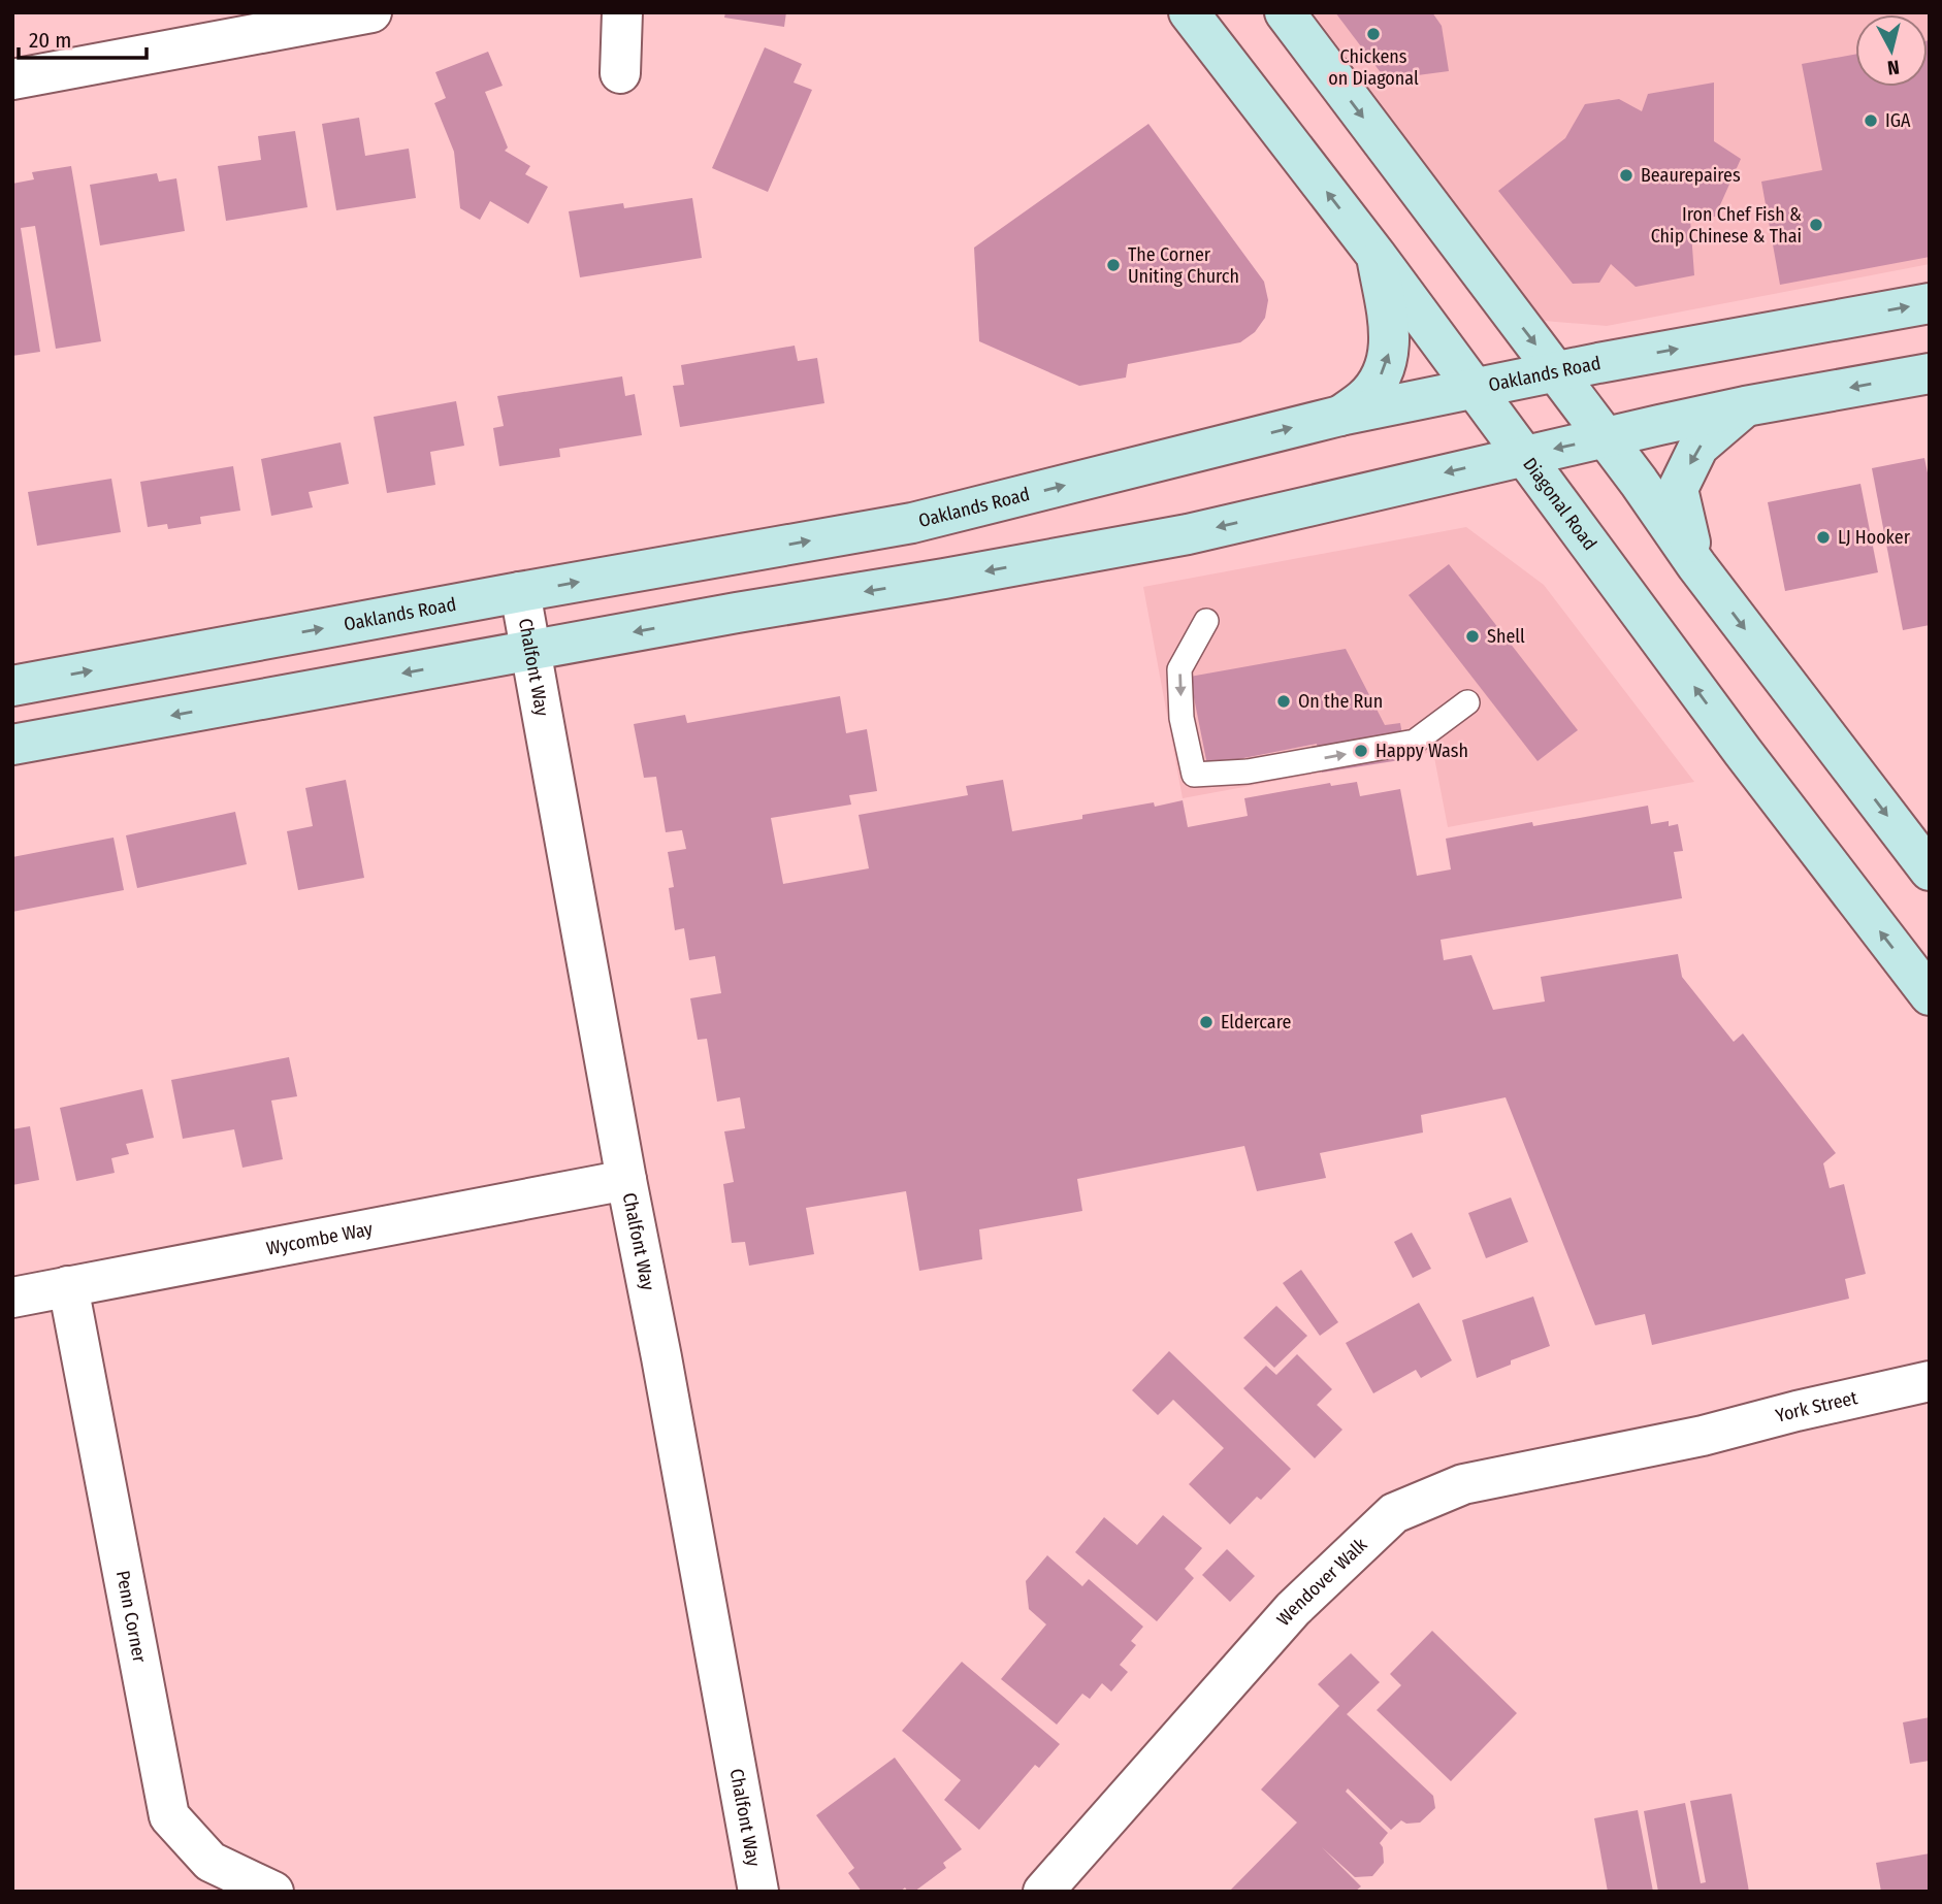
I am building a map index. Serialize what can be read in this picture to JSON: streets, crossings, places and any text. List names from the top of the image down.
{
  "streets": {
    "main road": ["Oaklands Road", "Diagonal Road"],
    "street": [
      "Chalfont Way",
      "Wycombe Way",
      "York Street",
      "Wendover Walk",
      "Penn Corner"
    ]
  },
  "crossings": [
    ["Oaklands Road", "Diagonal Road"],
    ["Oaklands Road", "Chalfont Way"],
    ["Chalfont Way", "Wycombe Way"],
    ["Wycombe Way", "Penn Corner"],
    ["York Street", "Wendover Walk"]
  ],
  "places": [
    "Chickens on Diagonal",
    "IGA",
    "Beaurepaires",
    "Iron Chef Fish & Chip Chinese & Thai",
    "The Corner Uniting Church",
    "LJ Hooker",
    "Shell",
    "On the Run",
    "Happy Wash",
    "Eldercare"
  ],
  "scale_bar": "20 m",
  "north": "bottom"
}
